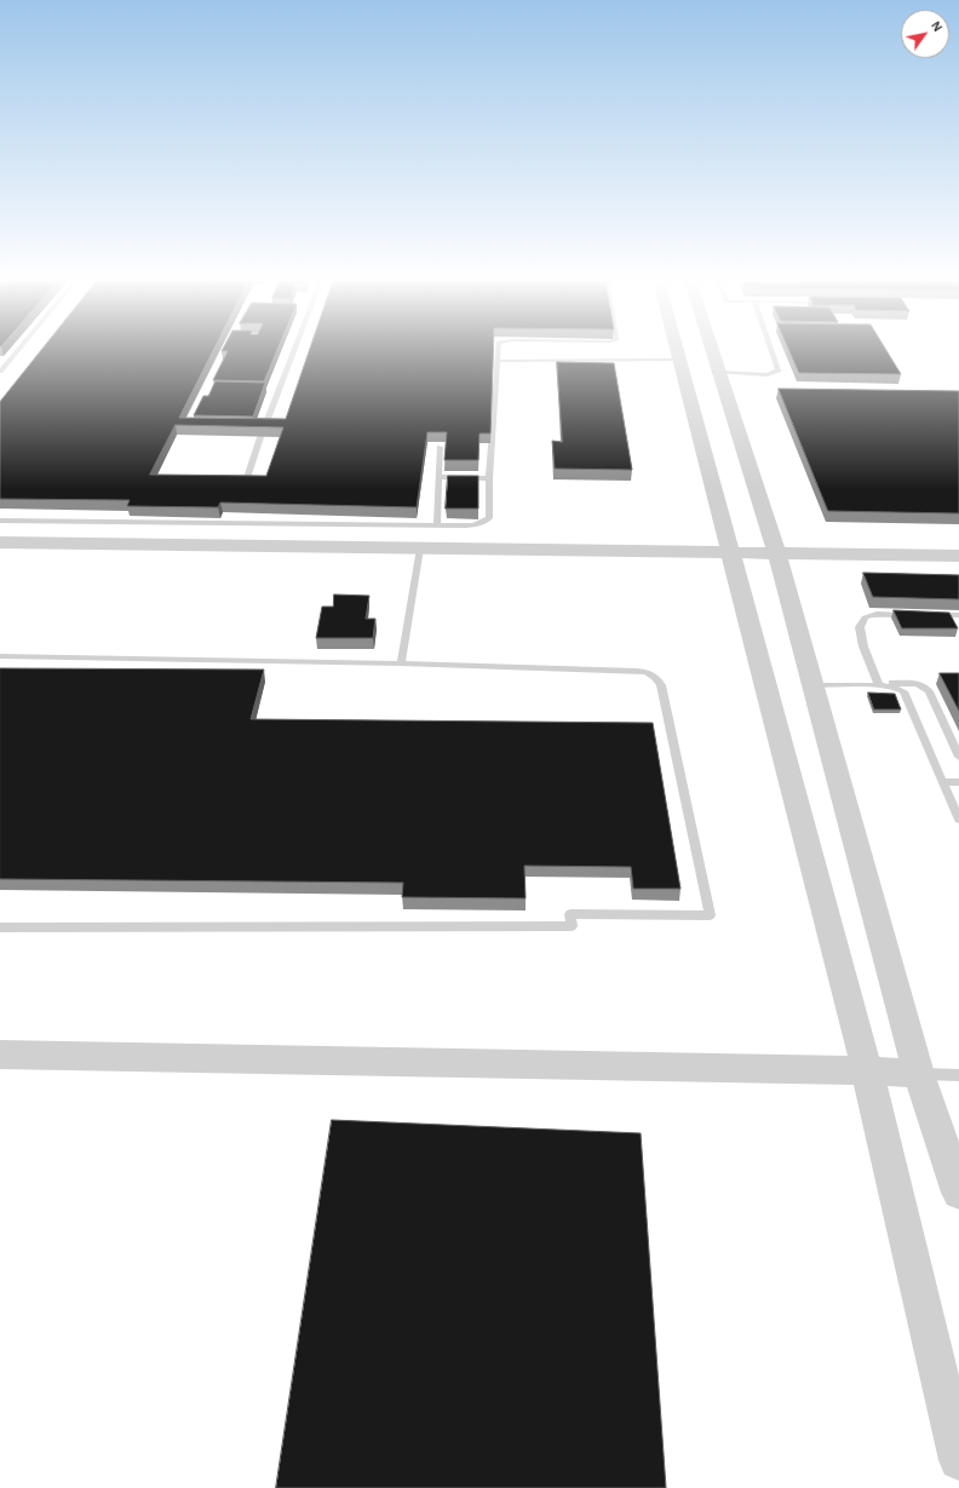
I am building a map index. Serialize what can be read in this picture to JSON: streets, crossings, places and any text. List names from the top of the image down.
{
  "north": "top right"
}
